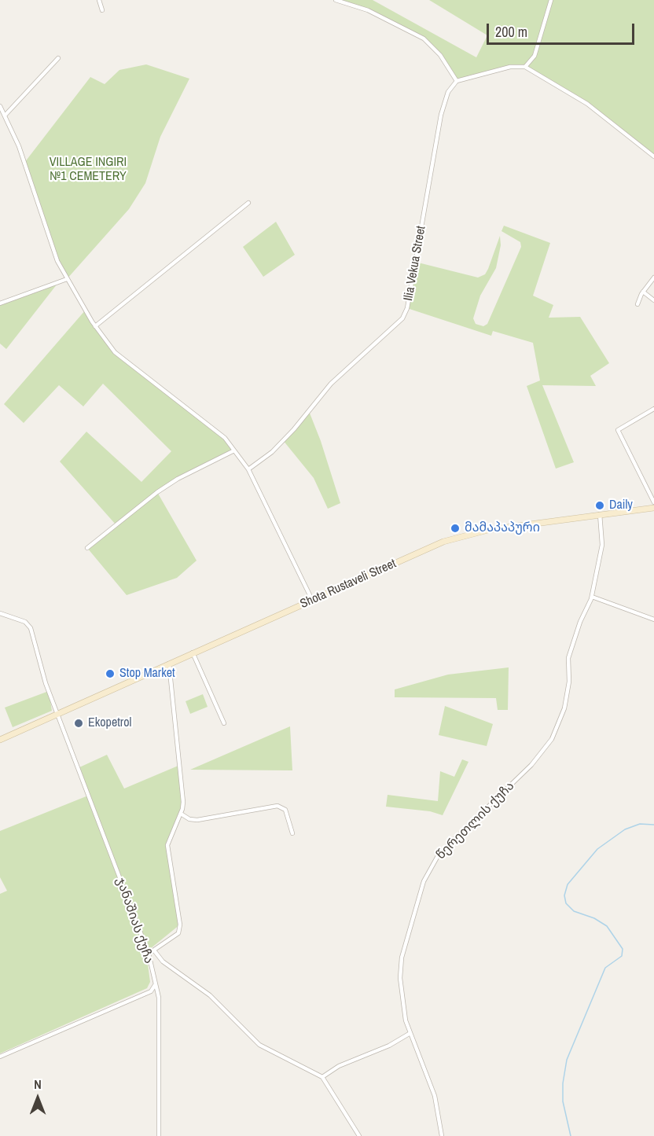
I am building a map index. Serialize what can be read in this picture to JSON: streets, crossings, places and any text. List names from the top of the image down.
{
  "streets": {
    "main road": ["Shota Rustaveli Street"],
    "street": ["Ilia Vekua Street", "წერეთლის ქუჩა", "ჯანაშიას ქუჩა"]
  },
  "crossings": [
    ["Shota Rustaveli Street", "წერეთლის ქუჩა"],
    ["Shota Rustaveli Street", "ჯანაშიას ქუჩა"]
  ],
  "parks": ["VILLAGE INGIRI №1 CEMETERY"],
  "places": [
    "Daily",
    "მამაპაპური",
    "Stop Market",
    "Ekopetrol"
  ],
  "scale_bar": "200 m",
  "north": "top"
}
